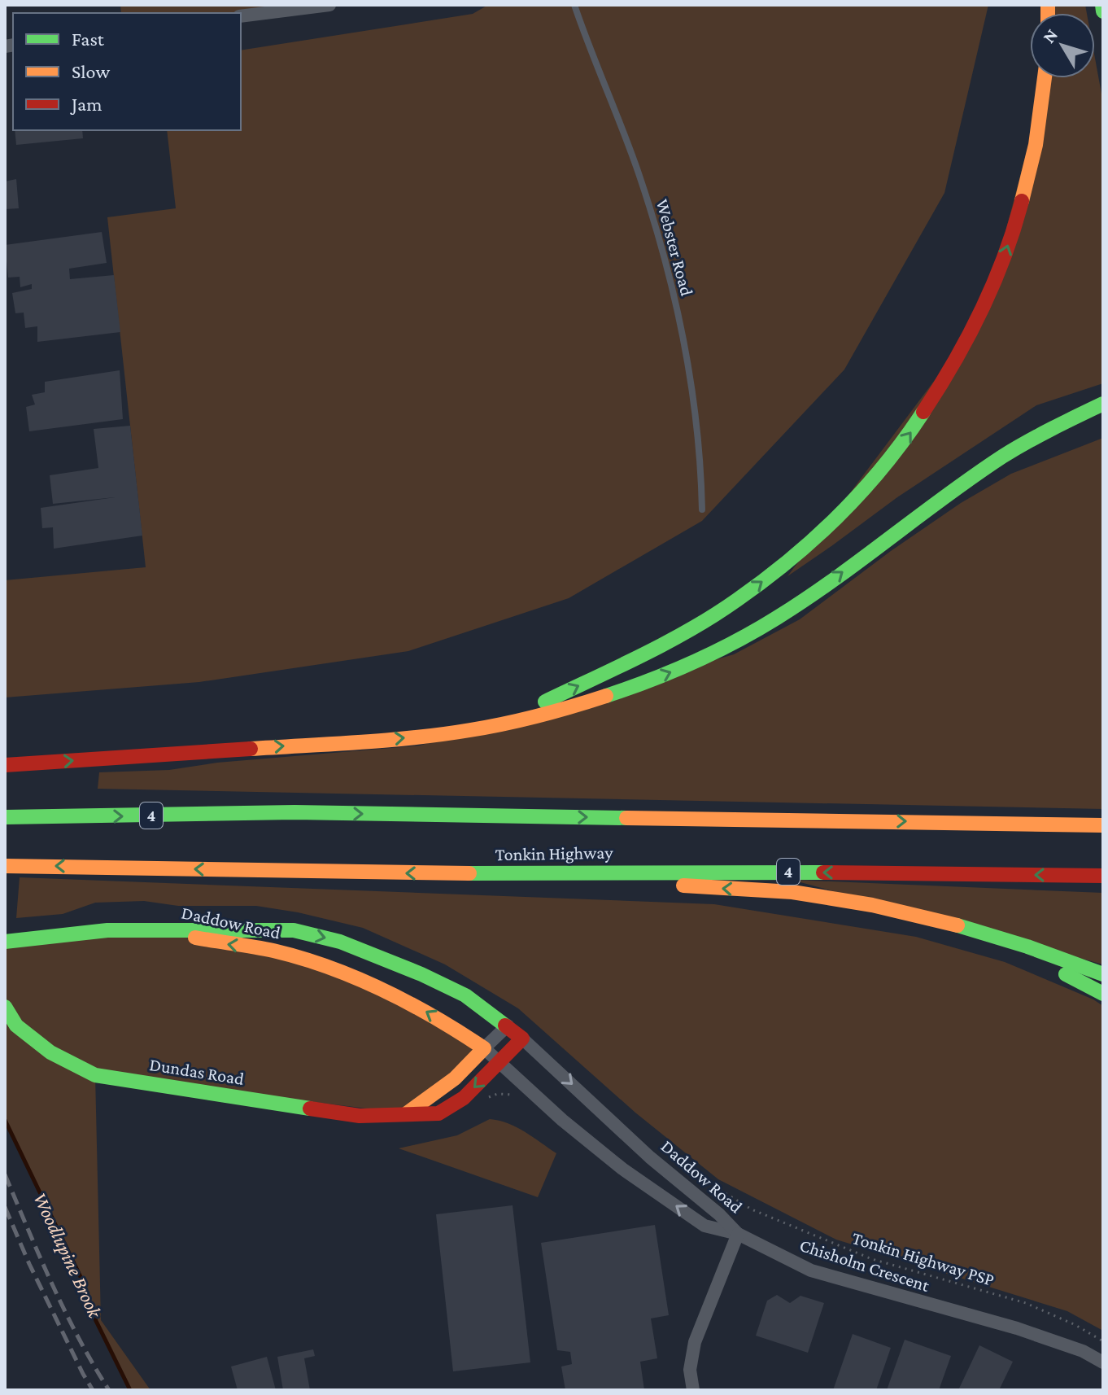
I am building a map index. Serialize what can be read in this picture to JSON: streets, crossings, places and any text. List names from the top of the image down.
{
  "streets": {
    "main road": [
      "4",
      "Tonkin Highway",
      "Daddow Road",
      "Dundas Road"
    ],
    "street": ["Chisholm Crescent"],
    "lane": ["Webster Road"],
    "path": ["Tonkin Highway PSP"]
  },
  "crossings": [
    ["Daddow Road", "Dundas Road"],
    ["Daddow Road", "Chisholm Crescent"]
  ],
  "water": ["Woodlupine Brook"],
  "legend": ["Fast", "Slow", "Jam"],
  "north": "top left"
}
